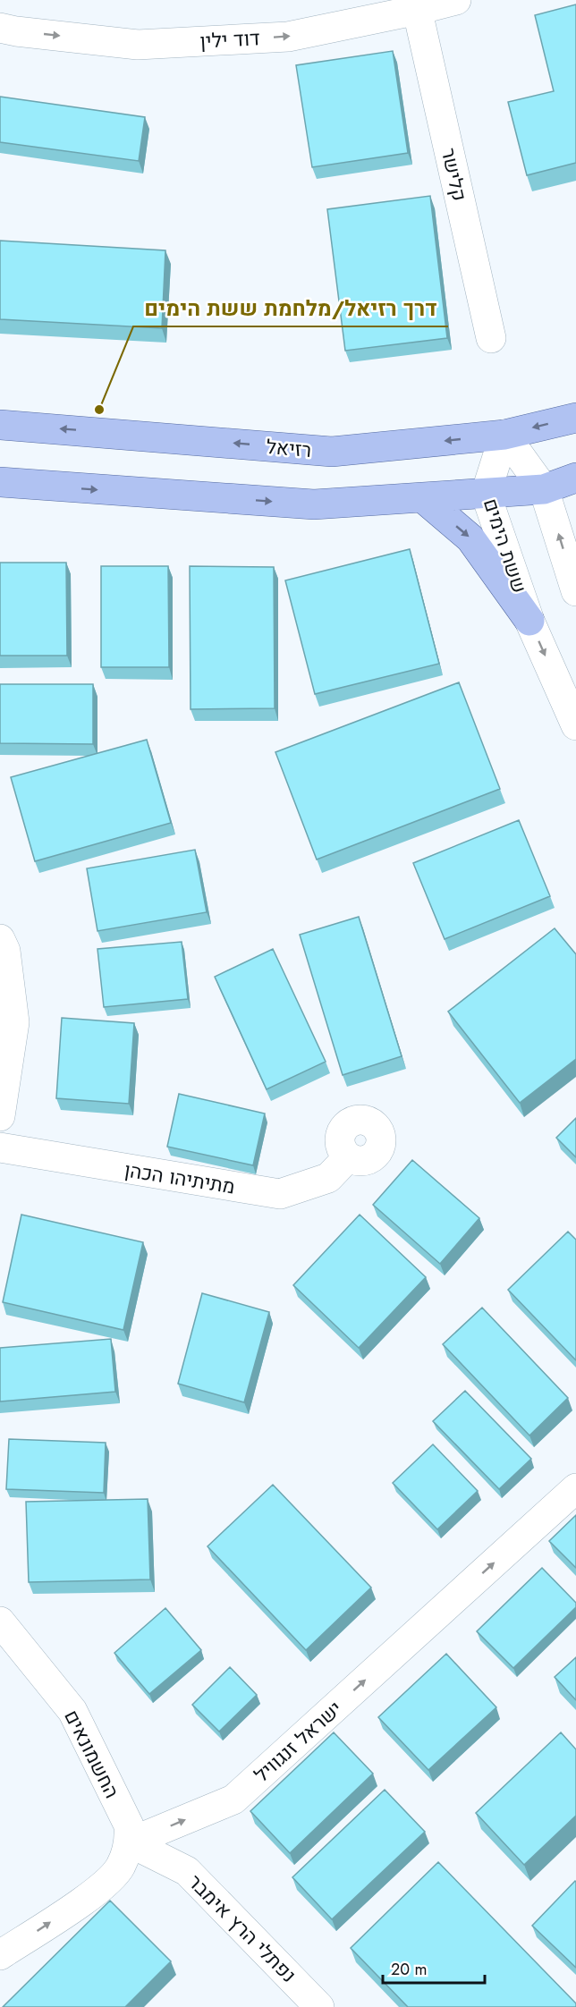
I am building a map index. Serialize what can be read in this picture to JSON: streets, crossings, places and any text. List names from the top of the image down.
{
  "streets": {
    "main road": ["רזיאל"],
    "street": [
      "דוד ילין",
      "קלישר",
      "ששת הימים",
      "מתיתיהו הכהן",
      "ישראל זנגוויל",
      "החשמונאים",
      "נפתלי הרץ אימבר"
    ]
  },
  "crossings": [
    ["דוד ילין", "קלישר"],
    ["רזיאל", "ששת הימים"],
    ["ישראל זנגוויל", "החשמונאים"],
    ["ישראל זנגוויל", "נפתלי הרץ אימבר"],
    ["החשמונאים", "נפתלי הרץ אימבר"]
  ],
  "one_way": ["דוד ילין", "ששת הימים", "ישראל זנגוויל"],
  "places": ["דרך רזיאל/מלחמת ששת הימים"],
  "scale_bar": "20 m"
}
